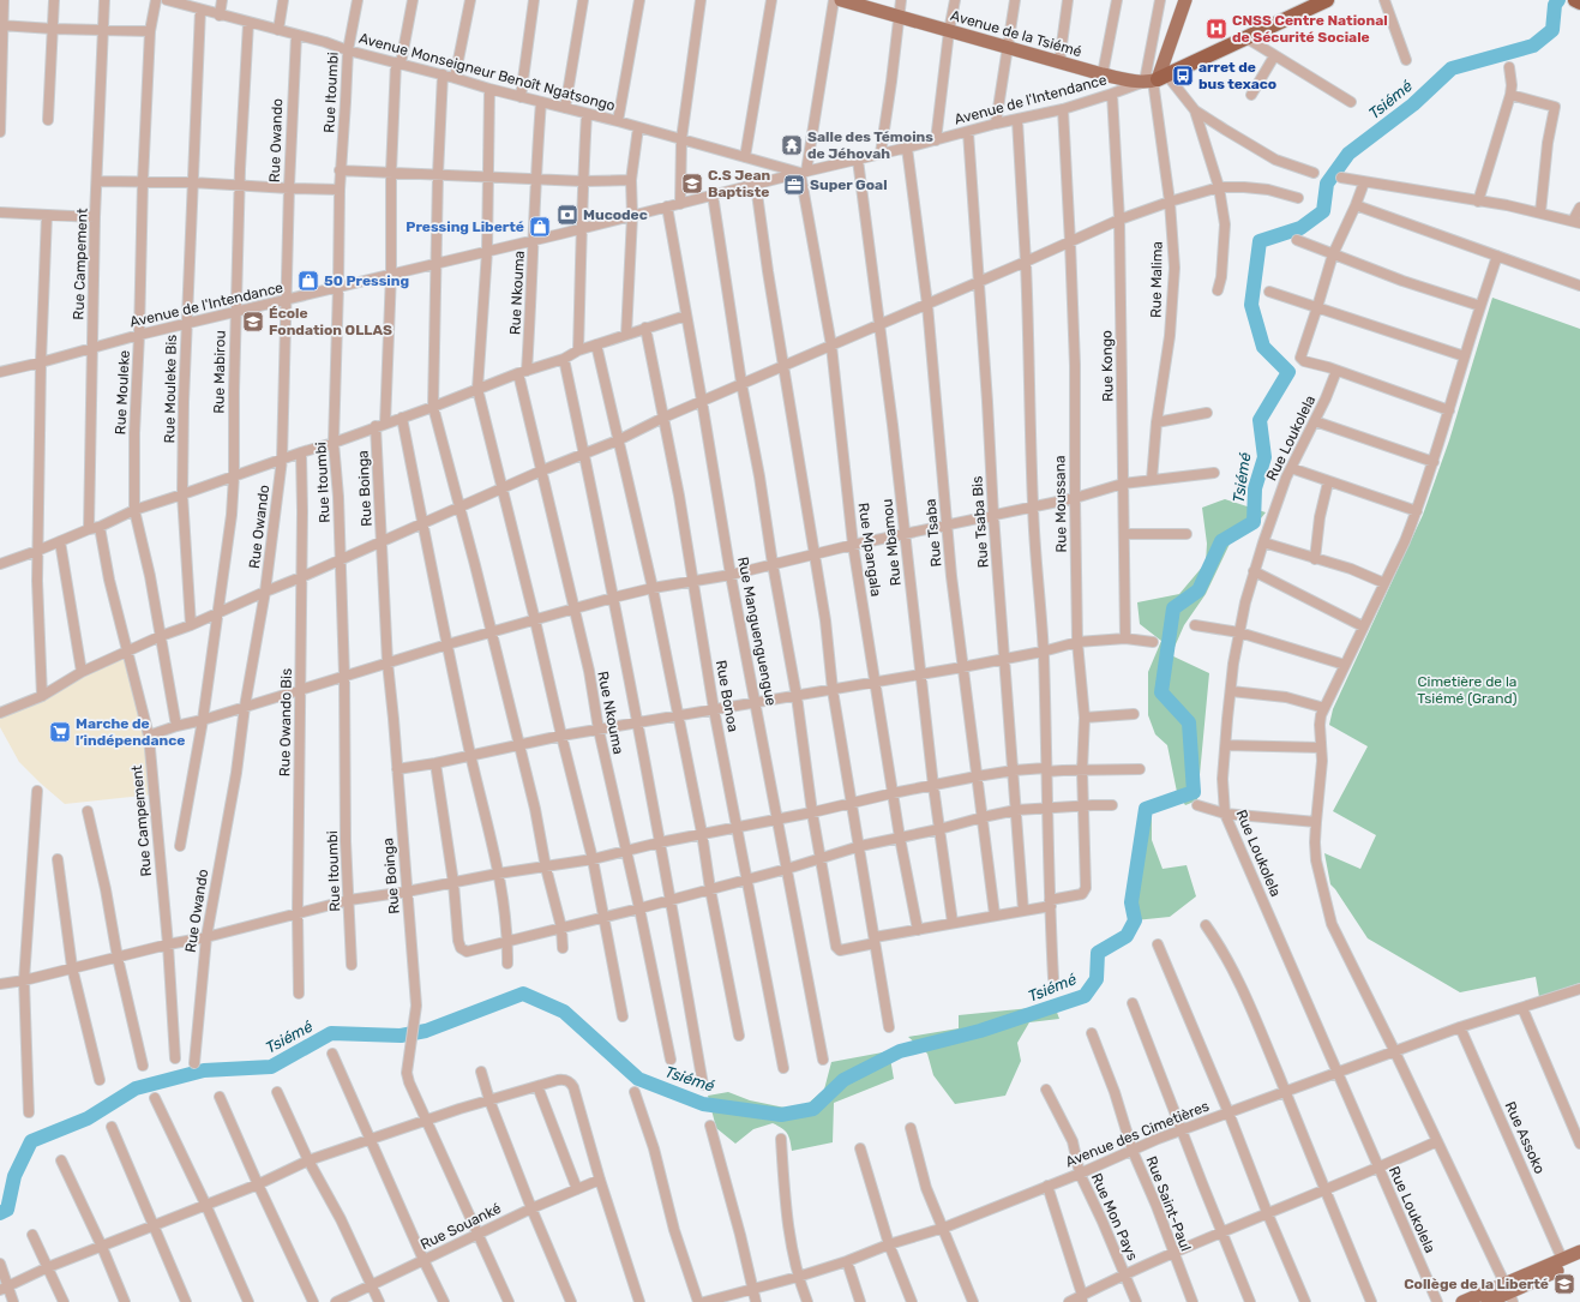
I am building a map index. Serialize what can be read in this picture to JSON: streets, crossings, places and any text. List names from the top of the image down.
{
  "streets": {
    "main road": ["Avenue de la Tsiémé"],
    "street": [
      "Avenue Monseigneur Benoît Ngatsongo",
      "Rue Itoumbi",
      "Avenue de l'Intendance",
      "Rue Owando",
      "Rue Campement",
      "Rue Malima",
      "Rue Nkouma",
      "Rue Kongo",
      "Rue Mabirou",
      "Rue Mouleke Bis",
      "Rue Mouleke",
      "Rue Loukolela",
      "Rue Boinga",
      "Rue Moussana",
      "Rue Tsaba Bis",
      "Rue Tsaba",
      "Rue Mbamou",
      "Rue Mpangala",
      "Rue Manguenguengue",
      "Rue Bonoa",
      "Rue Owando Bis",
      "Avenue des Cimetières",
      "Rue Assoko",
      "Rue Saint-Paul",
      "Rue Mon Pays",
      "Rue Souanké"
    ]
  },
  "crossings": [
    ["Avenue de la Tsiémé", "Avenue de l'Intendance"],
    ["Avenue de la Tsiémé", "Rue Malima"],
    ["Avenue Monseigneur Benoît Ngatsongo", "Rue Itoumbi"],
    ["Avenue Monseigneur Benoît Ngatsongo", "Avenue de l'Intendance"],
    ["Avenue Monseigneur Benoît Ngatsongo", "Rue Owando"],
    ["Avenue Monseigneur Benoît Ngatsongo", "Rue Nkouma"],
    ["Avenue Monseigneur Benoît Ngatsongo", "Rue Mabirou"],
    ["Avenue Monseigneur Benoît Ngatsongo", "Rue Mouleke Bis"],
    ["Avenue Monseigneur Benoît Ngatsongo", "Rue Boinga"],
    ["Avenue Monseigneur Benoît Ngatsongo", "Rue Mpangala"],
    ["Rue Itoumbi", "Avenue de l'Intendance"],
    ["Avenue de l'Intendance", "Rue Owando"],
    ["Avenue de l'Intendance", "Rue Campement"],
    ["Avenue de l'Intendance", "Rue Malima"],
    ["Avenue de l'Intendance", "Rue Nkouma"],
    ["Avenue de l'Intendance", "Rue Kongo"],
    ["Avenue de l'Intendance", "Rue Mabirou"],
    ["Avenue de l'Intendance", "Rue Mouleke Bis"],
    ["Avenue de l'Intendance", "Rue Mouleke"],
    ["Avenue de l'Intendance", "Rue Boinga"],
    ["Avenue de l'Intendance", "Rue Moussana"],
    ["Avenue de l'Intendance", "Rue Tsaba Bis"],
    ["Avenue de l'Intendance", "Rue Tsaba"],
    ["Avenue de l'Intendance", "Rue Mbamou"],
    ["Avenue de l'Intendance", "Rue Mpangala"],
    ["Avenue de l'Intendance", "Rue Manguenguengue"],
    ["Rue Loukolela", "Avenue des Cimetières"],
    ["Rue Boinga", "Rue Souanké"],
    ["Avenue des Cimetières", "Rue Assoko"],
    ["Avenue des Cimetières", "Rue Saint-Paul"],
    ["Avenue des Cimetières", "Rue Mon Pays"]
  ],
  "water": ["Tsiémé"],
  "parks": ["Cimetière de la Tsiémé (Grand)"],
  "places": {
    "hospital": ["CNSS Centre National de Sécurité Sociale"],
    "bus stop": ["arret de bus texaco"],
    "temple": ["Salle des Témoins de Jéhovah"],
    "school or university": ["C.S Jean Baptiste", "École Fondation OLLAS", "Collège de la Liberté"],
    "office": ["Super Goal"],
    "bank": ["Mucodec"],
    "shop": ["Pressing Liberté", "50 Pressing"],
    "supermarket": ["Marche de l’indépendance"]
  }
}
